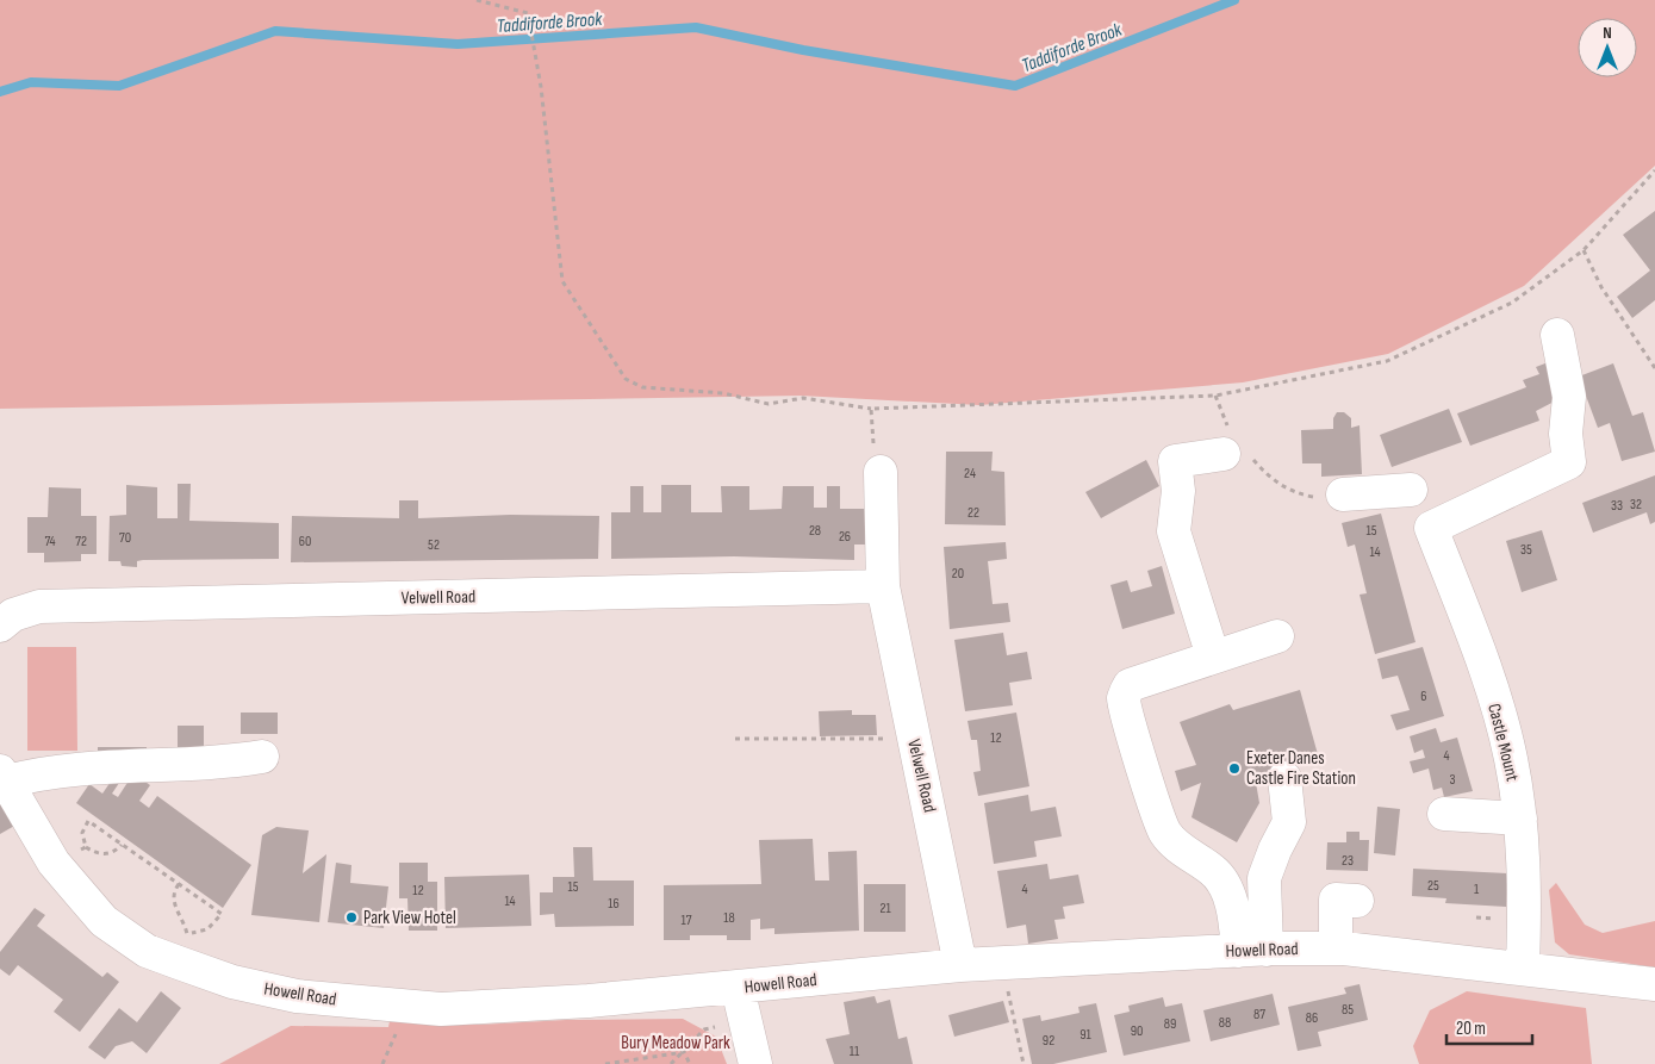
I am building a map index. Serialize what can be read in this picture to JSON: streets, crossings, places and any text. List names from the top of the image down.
{
  "streets": {
    "street": ["Velwell Road", "Castle Mount", "Howell Road"]
  },
  "crossings": [
    ["Velwell Road", "Howell Road"],
    ["Castle Mount", "Howell Road"]
  ],
  "water": ["Taddiforde Brook"],
  "parks": ["Bury Meadow Park"],
  "places": ["Exeter Danes Castle Fire Station", "Park View Hotel"],
  "house_numbers": [
    "24",
    "32",
    "33",
    "22",
    "28",
    "15",
    "26",
    "70",
    "74",
    "72",
    "60",
    "52",
    "35",
    "14",
    "20",
    "6",
    "12",
    "4",
    "3",
    "23",
    "25",
    "15",
    "4",
    "1",
    "12",
    "14",
    "16",
    "21",
    "18",
    "17",
    "85",
    "87",
    "86",
    "88",
    "89",
    "90",
    "91",
    "92",
    "11"
  ],
  "scale_bar": "20 m",
  "north": "top"
}
